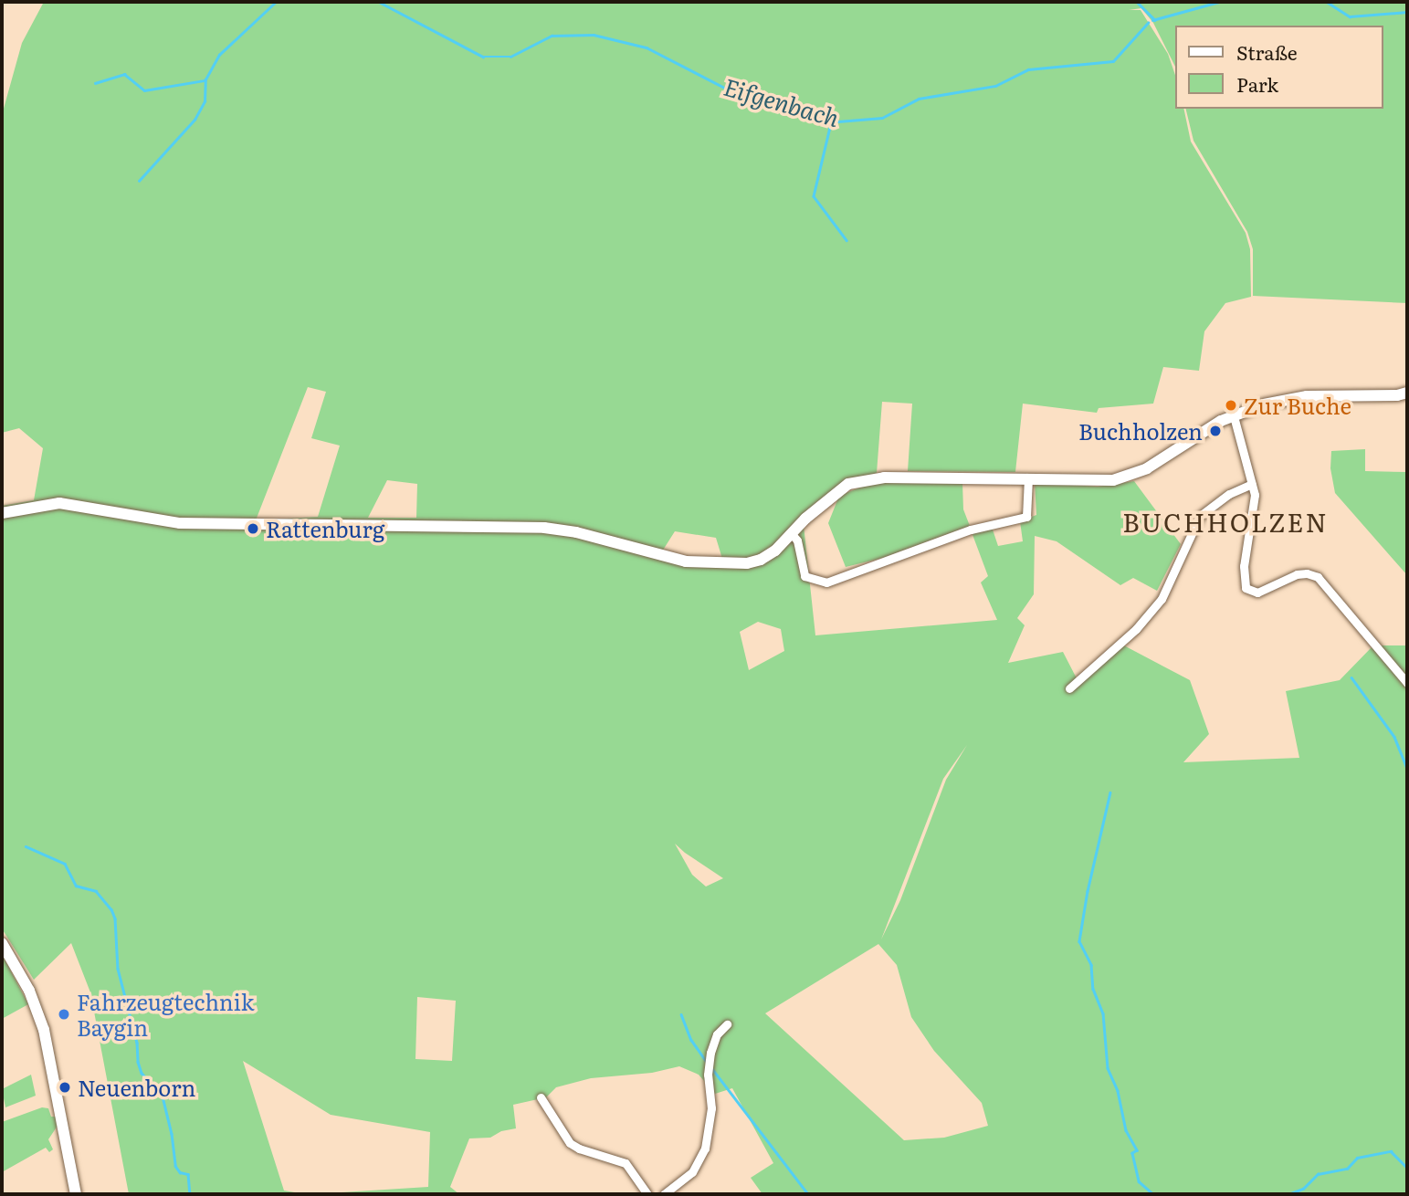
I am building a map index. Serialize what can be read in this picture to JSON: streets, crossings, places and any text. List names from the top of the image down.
{
  "districts": ["BUCHHOLZEN"],
  "water": ["Eifgenbach"],
  "places": [
    "Zur Buche",
    "Buchholzen",
    "Rattenburg",
    "Fahrzeugtechnik Baygin",
    "Neuenborn"
  ],
  "legend": ["Straße", "Park"]
}
